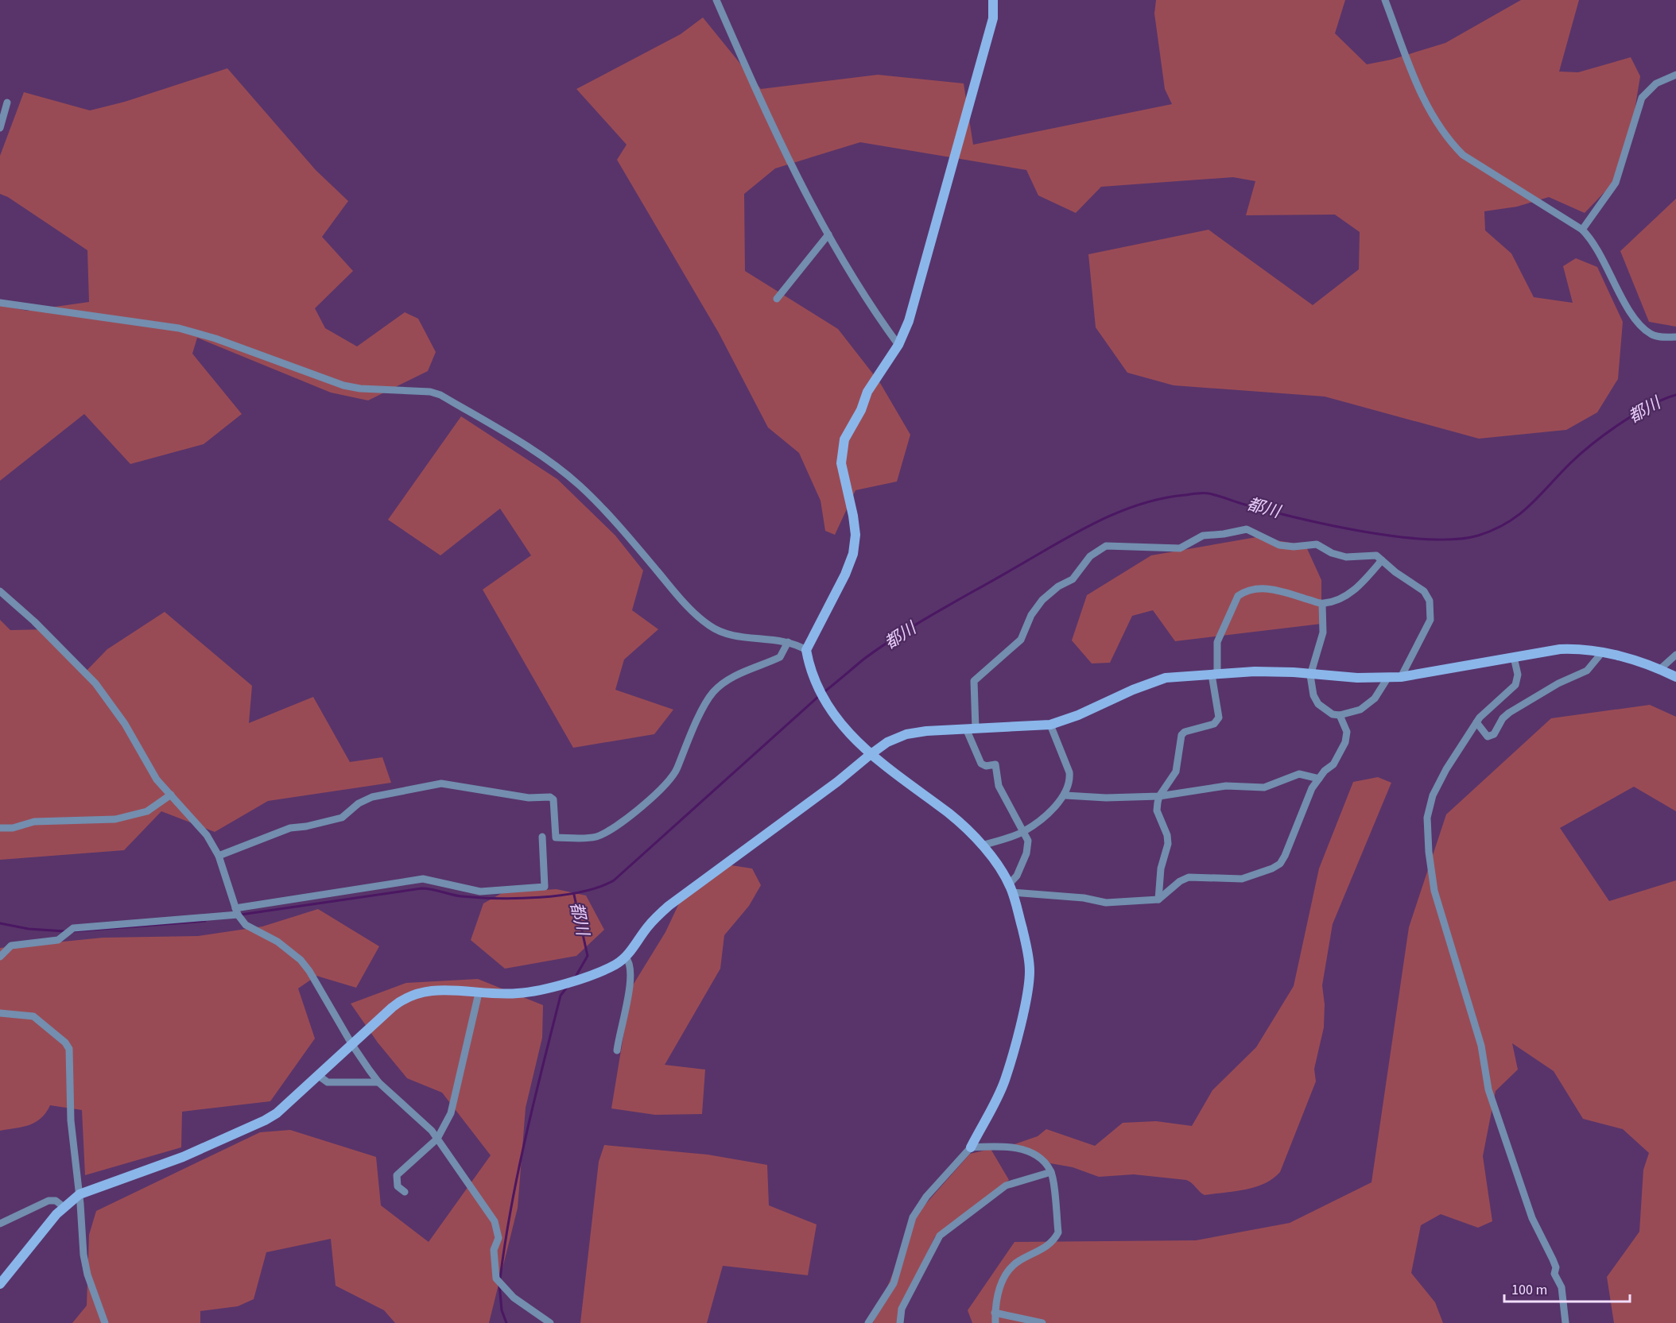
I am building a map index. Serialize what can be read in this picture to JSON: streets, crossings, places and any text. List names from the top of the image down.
{
  "water": ["都川"],
  "scale_bar": "100 m"
}
